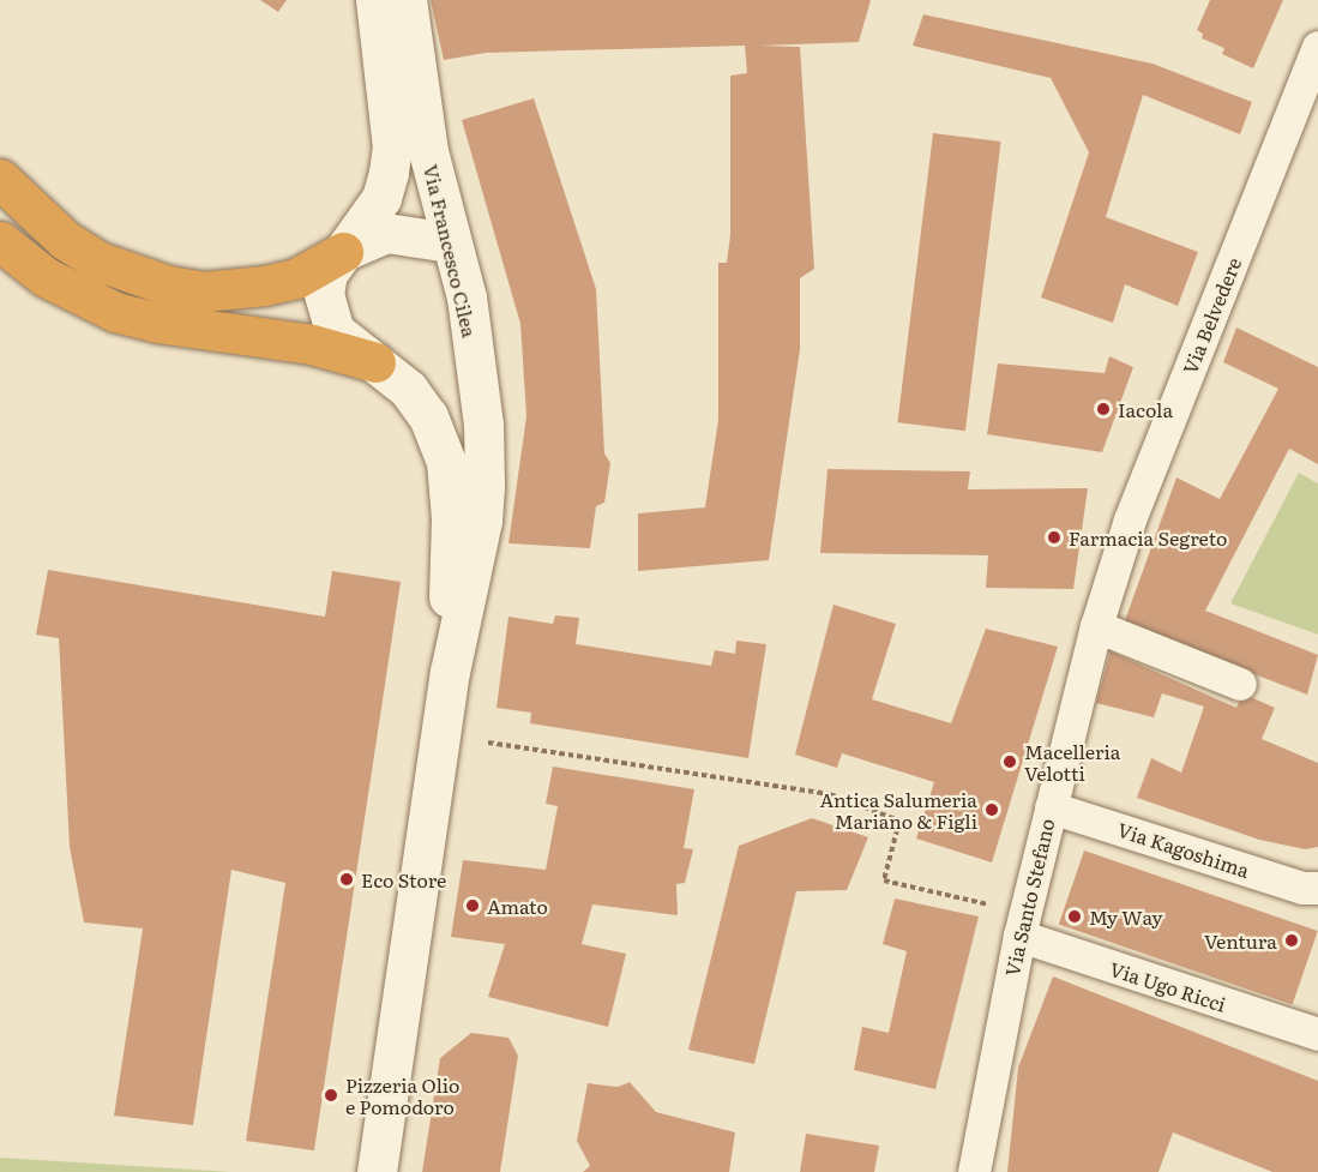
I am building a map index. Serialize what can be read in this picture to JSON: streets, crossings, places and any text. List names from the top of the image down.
{
  "streets": {
    "main road": ["Via Francesco Cilea"],
    "street": [
      "Via Belvedere",
      "Via Kagoshima",
      "Via Santo Stefano",
      "Via Ugo Ricci"
    ]
  },
  "crossings": [
    ["Via Belvedere", "Via Santo Stefano"],
    ["Via Kagoshima", "Via Santo Stefano"],
    ["Via Santo Stefano", "Via Ugo Ricci"]
  ],
  "places": [
    "Iacola",
    "Farmacia Segreto",
    "Macelleria Velotti",
    "Antica Salumeria Mariano & Figli",
    "Eco Store",
    "Amato",
    "My Way",
    "Ventura",
    "Pizzeria Olio e Pomodoro"
  ]
}
